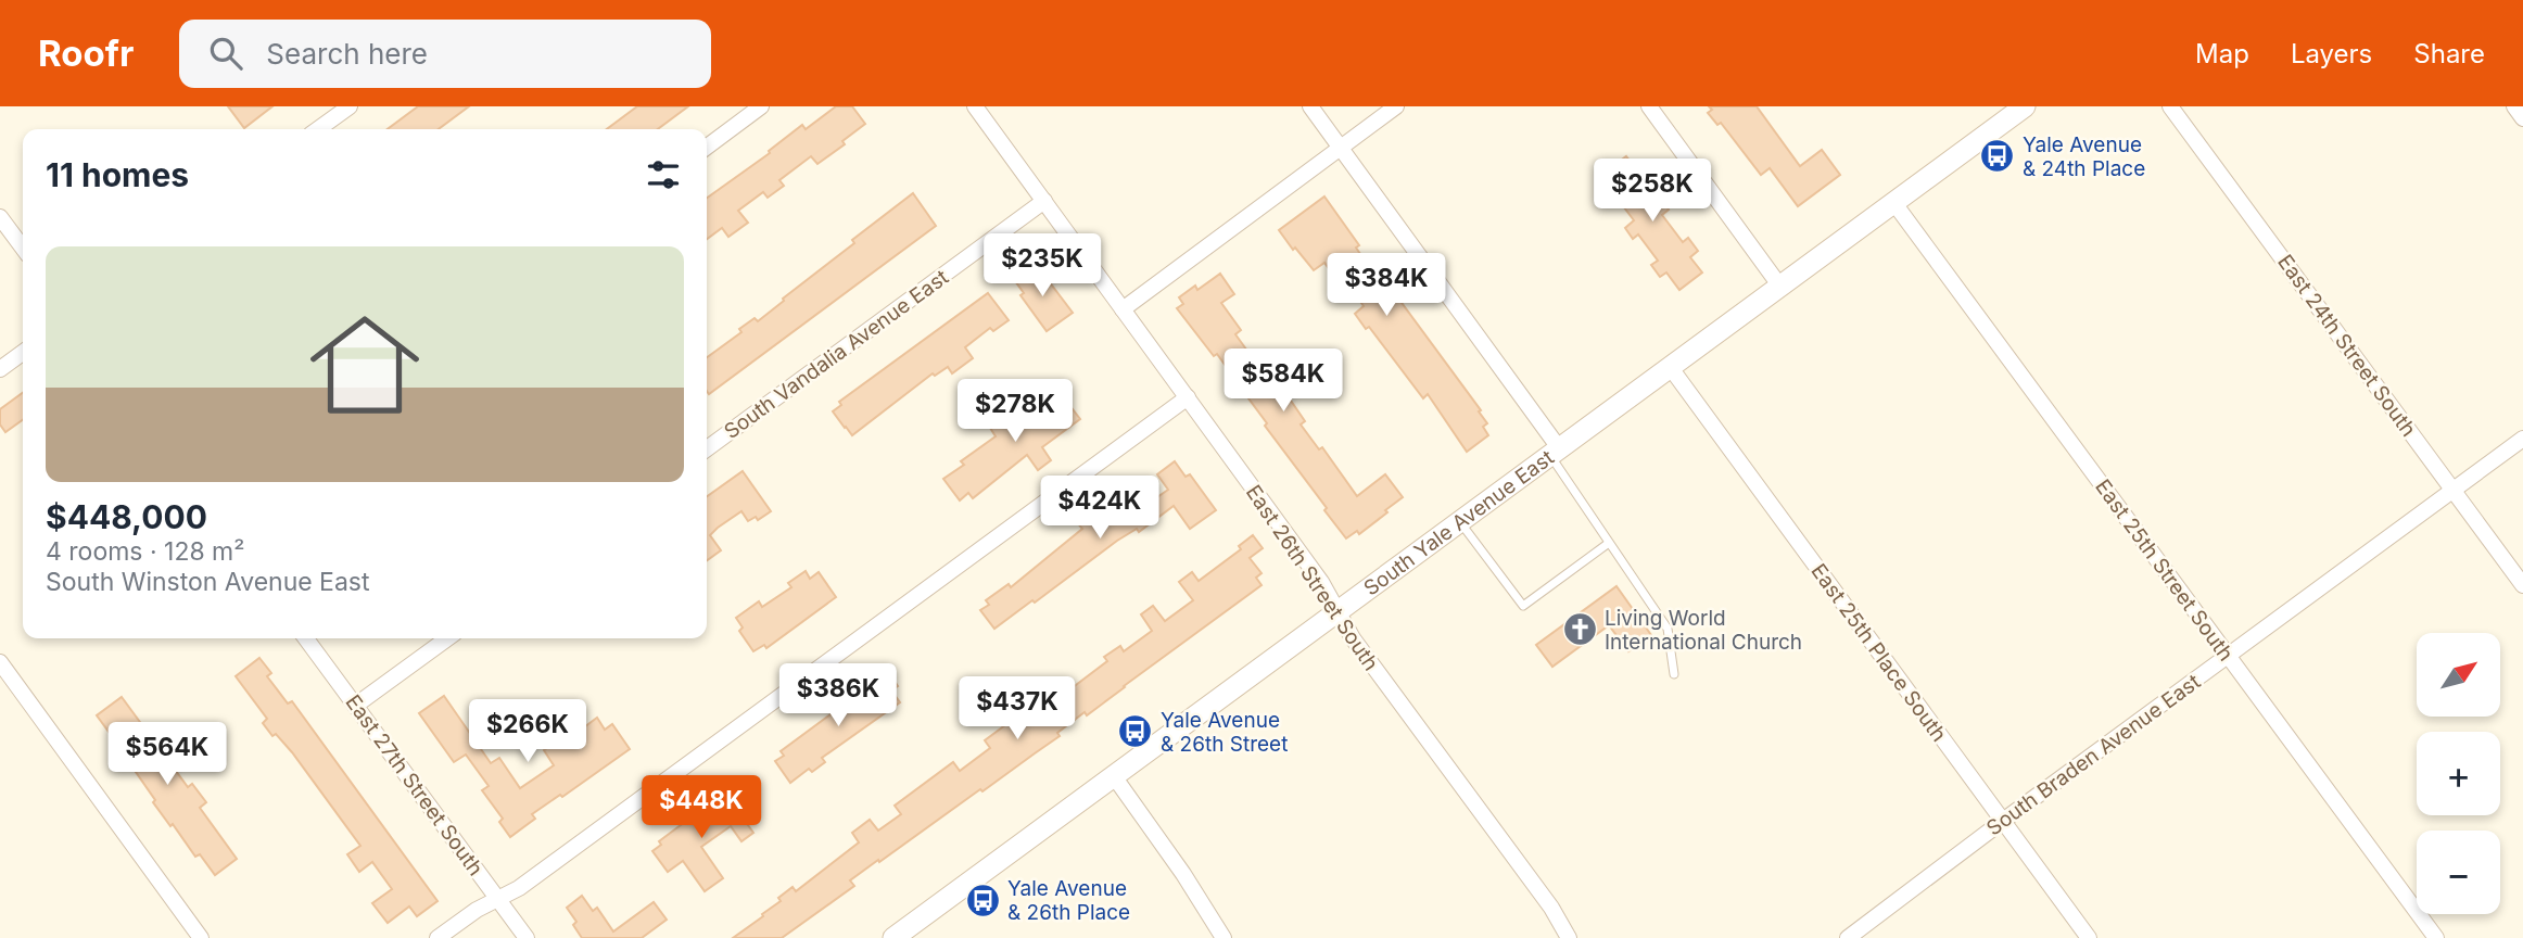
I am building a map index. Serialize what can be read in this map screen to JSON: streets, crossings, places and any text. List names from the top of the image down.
{
  "streets": {
    "main road": ["South Yale Avenue East"],
    "street": [
      "East 24th Street South",
      "South Vandalia Avenue East",
      "East 25th Street South",
      "East 26th Street South",
      "East 25th Place South",
      "South Braden Avenue East",
      "East 27th Street South"
    ]
  },
  "crossings": [
    ["East 24th Street South", "South Braden Avenue East"],
    ["South Vandalia Avenue East", "East 26th Street South"],
    ["South Yale Avenue East", "East 25th Street South"],
    ["South Yale Avenue East", "East 26th Street South"],
    ["South Yale Avenue East", "East 25th Place South"],
    ["East 25th Street South", "South Braden Avenue East"],
    ["East 25th Place South", "South Braden Avenue East"]
  ],
  "places": {
    "bus stop": ["Yale Avenue & 24th Place", "Yale Avenue & 26th Street", "Yale Avenue & 26th Place"],
    "church": ["Living World International Church"]
  },
  "north": "top right",
  "page": {
    "header": "Roofr",
    "search": "Search here",
    "nav": ["Map", "Layers", "Share"],
    "heading": "11 homes",
    "price": [
      "$258K",
      "$235K",
      "$384K",
      "$584K",
      "$278K",
      "$424K",
      "$386K",
      "$437K",
      "$266K",
      "$564K",
      "$448K"
    ],
    "list": [
      {
        "name": "$448,000",
        "note": "4 rooms · 128 m² · South Winston Avenue East"
      }
    ],
    "map_buttons": ["+", "−"]
  }
}
